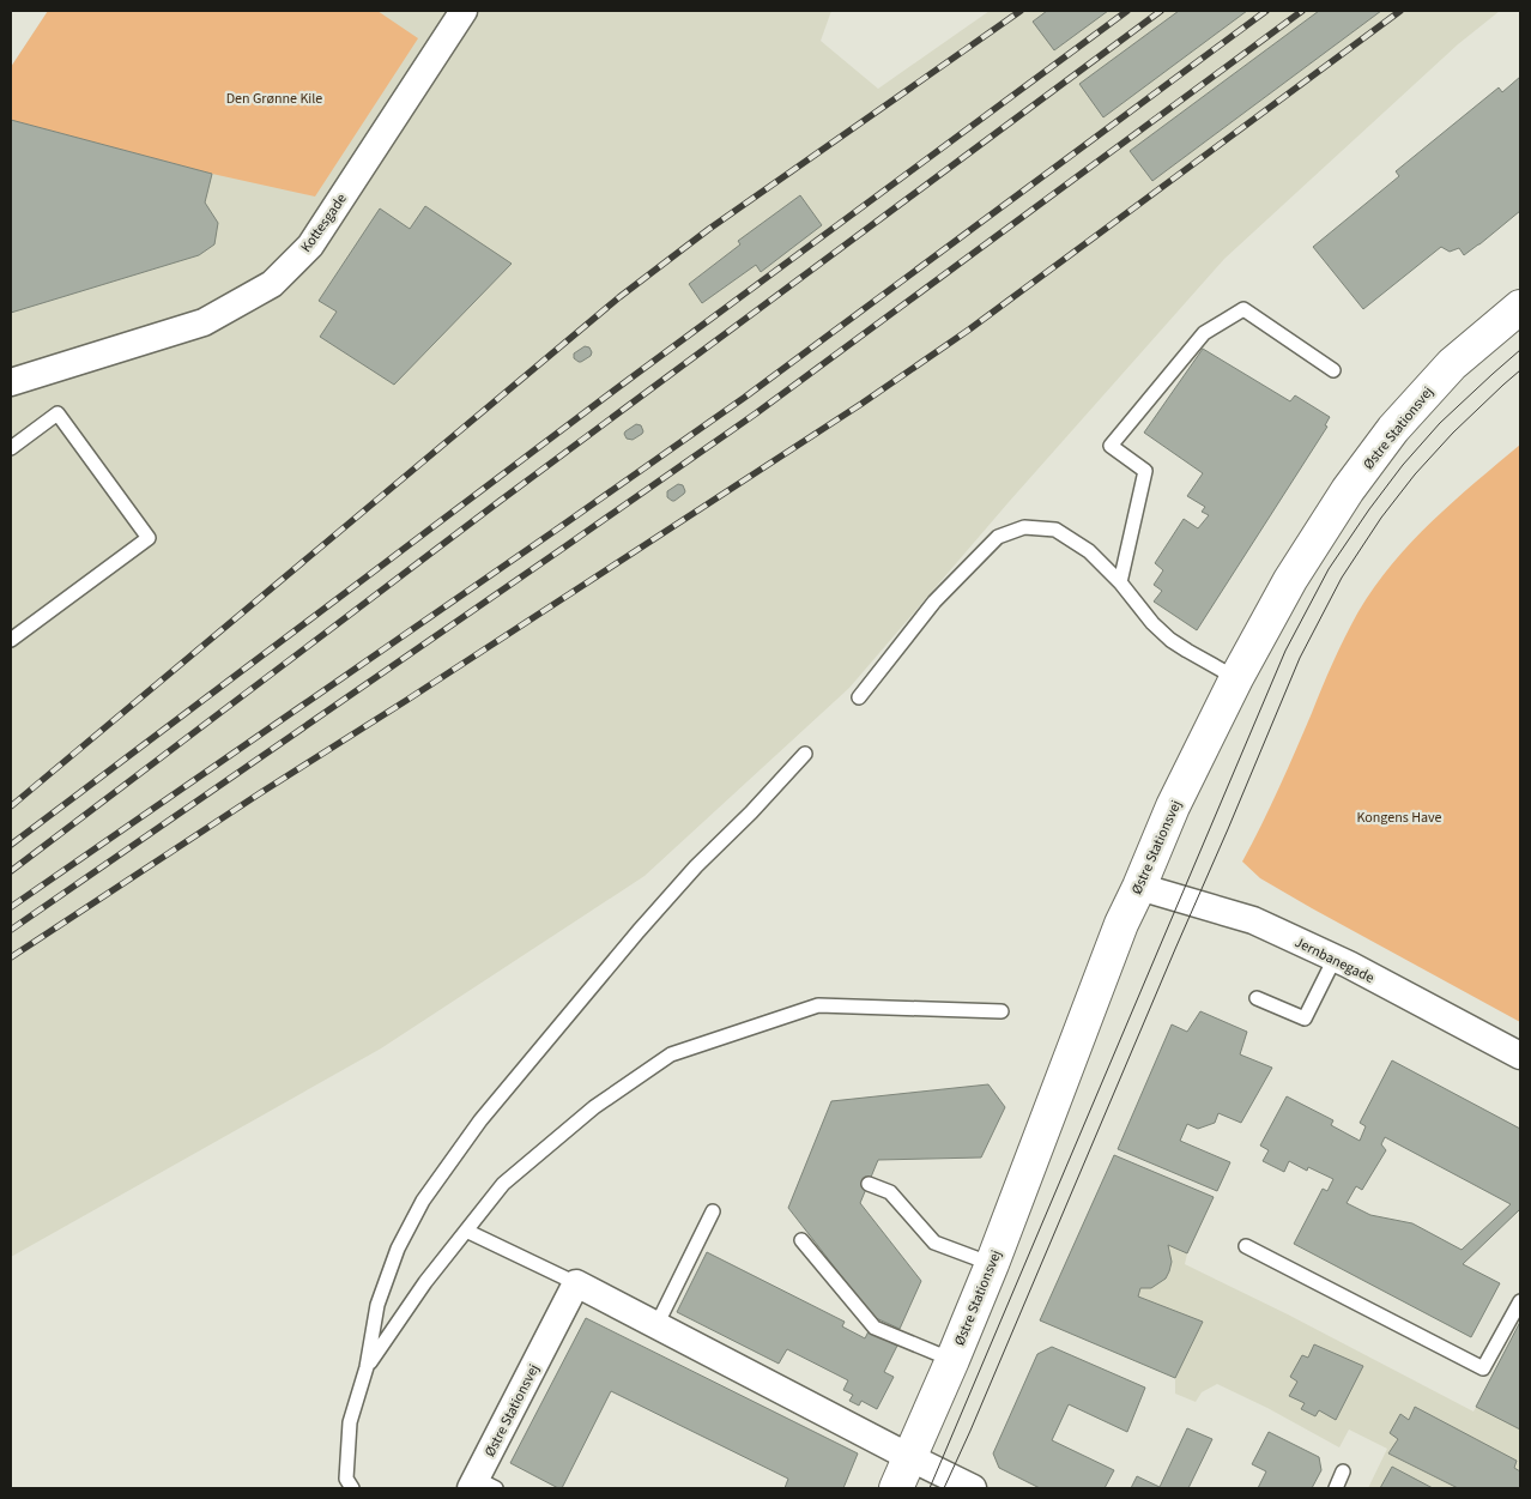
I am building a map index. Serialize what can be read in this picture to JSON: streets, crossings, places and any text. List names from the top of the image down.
{
  "streets": {
    "street": ["Kottesgade", "Østre Stationsvej", "Jernbanegade"]
  },
  "crossings": [
    ["Østre Stationsvej", "Jernbanegade"]
  ],
  "parks": ["Den Grønne Kile", "Kongens Have"]
}
